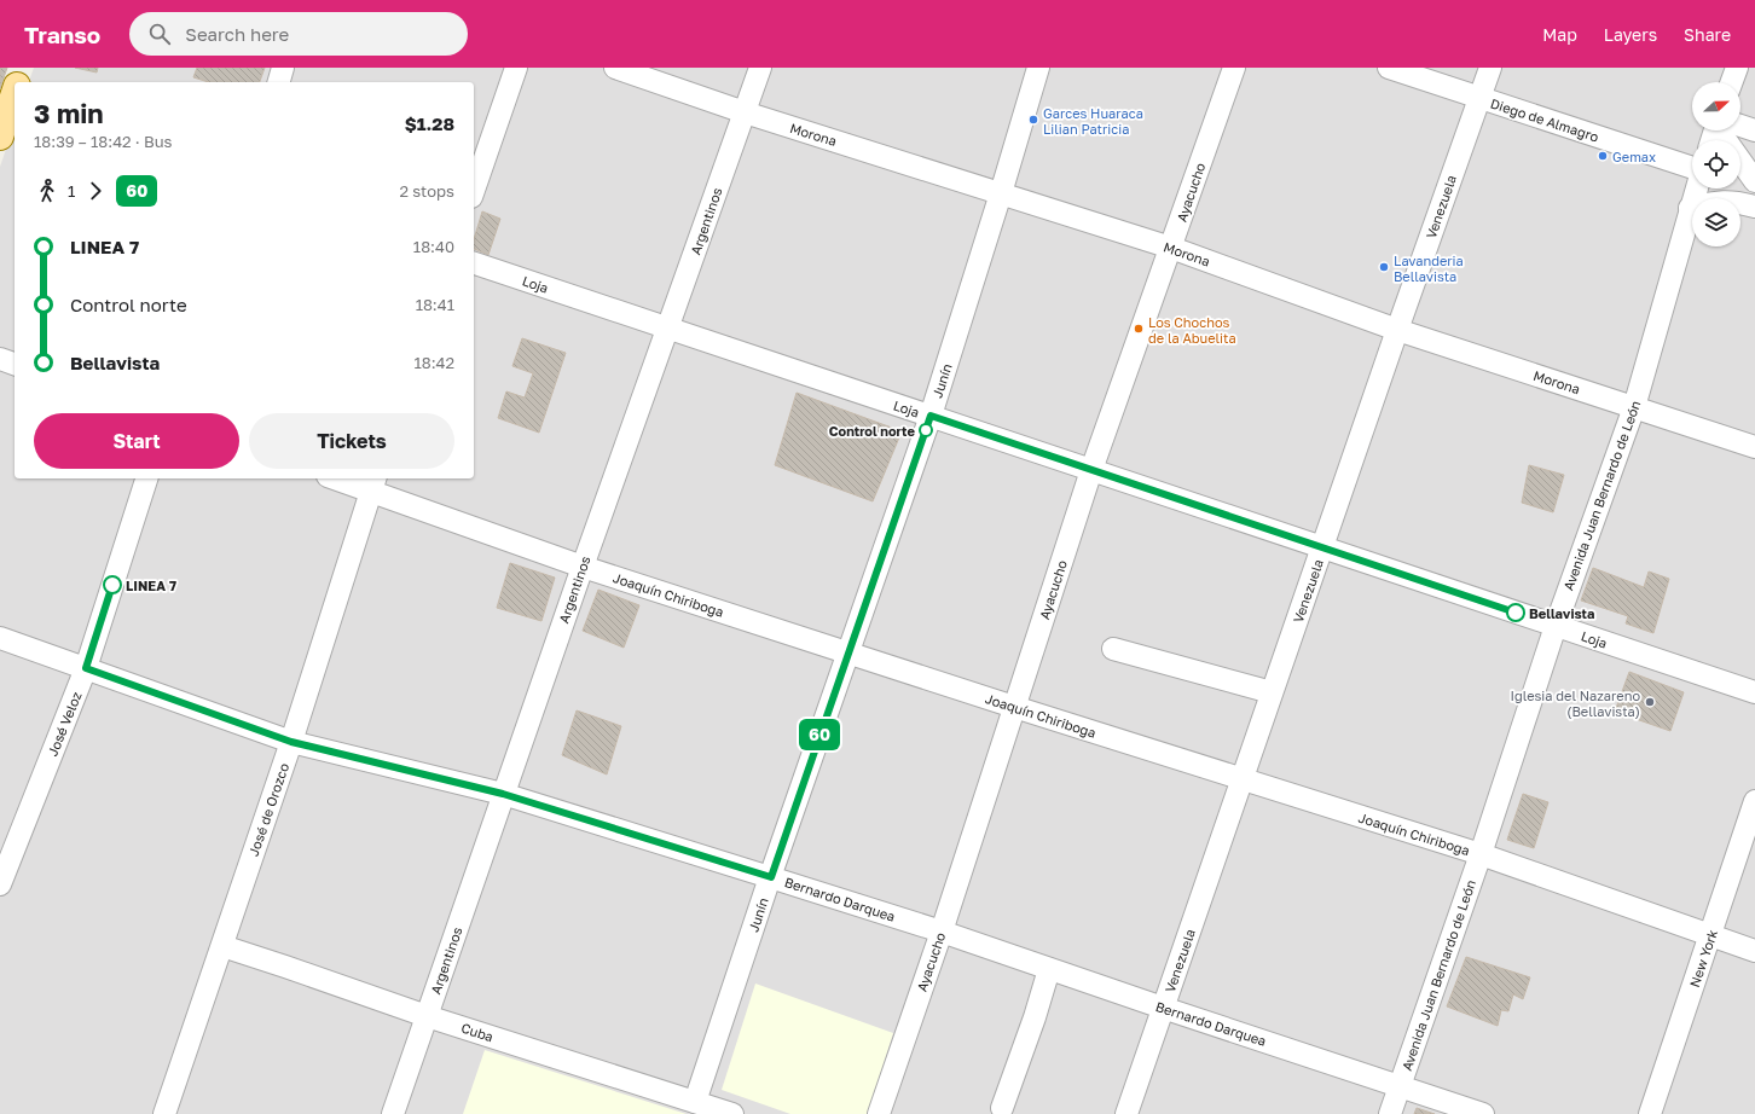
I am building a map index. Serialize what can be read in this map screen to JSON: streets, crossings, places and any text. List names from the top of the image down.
{
  "streets": {
    "street": [
      "Diego de Almagro",
      "Morona",
      "Ayacucho",
      "Venezuela",
      "Argentinos",
      "Loja",
      "Junín",
      "Avenida Juan Bernardo de León",
      "Joaquín Chiriboga",
      "José Veloz",
      "José de Orozco",
      "Bernardo Darquea",
      "New York",
      "Cuba"
    ]
  },
  "crossings": [
    ["Diego de Almagro", "Venezuela"],
    ["Morona", "Ayacucho"],
    ["Morona", "Venezuela"],
    ["Morona", "Argentinos"],
    ["Morona", "Junín"],
    ["Morona", "Avenida Juan Bernardo de León"],
    ["Ayacucho", "Loja"],
    ["Ayacucho", "Joaquín Chiriboga"],
    ["Ayacucho", "Bernardo Darquea"],
    ["Venezuela", "Loja"],
    ["Venezuela", "Joaquín Chiriboga"],
    ["Venezuela", "Bernardo Darquea"],
    ["Argentinos", "Loja"],
    ["Argentinos", "Joaquín Chiriboga"],
    ["Argentinos", "Bernardo Darquea"],
    ["Argentinos", "Cuba"],
    ["Loja", "Junín"],
    ["Loja", "Avenida Juan Bernardo de León"],
    ["Junín", "Joaquín Chiriboga"],
    ["Junín", "Bernardo Darquea"],
    ["Junín", "Cuba"],
    ["Avenida Juan Bernardo de León", "Joaquín Chiriboga"],
    ["Avenida Juan Bernardo de León", "Bernardo Darquea"],
    ["Joaquín Chiriboga", "José de Orozco"],
    ["Joaquín Chiriboga", "New York"],
    ["José Veloz", "Bernardo Darquea"],
    ["José de Orozco", "Bernardo Darquea"],
    ["José de Orozco", "Cuba"]
  ],
  "places": [
    "Garces Huaraca Lilian Patricia",
    "Gemax",
    "Lavanderia Bellavista",
    "Los Chochos de la Abuelita",
    "Control norte",
    "LINEA 7",
    "Bellavista",
    "Iglesia del Nazareno (Bellavista)"
  ],
  "lines": ["bus line 60"],
  "north": "right",
  "page": {
    "header": "Transo",
    "search": "Search here",
    "nav": ["Map", "Layers", "Share"],
    "on_map": "60",
    "heading": ["3 min", "18:39 – 18:42 · Bus", "$1.28"],
    "legs": ["1", "60", "2 stops"],
    "list": [
      {
        "name": "LINEA 7",
        "value": "18:40"
      },
      {
        "name": "Control norte",
        "value": "18:41"
      },
      {
        "name": "Bellavista",
        "value": "18:42"
      }
    ],
    "buttons": ["Start", "Tickets"]
  }
}
